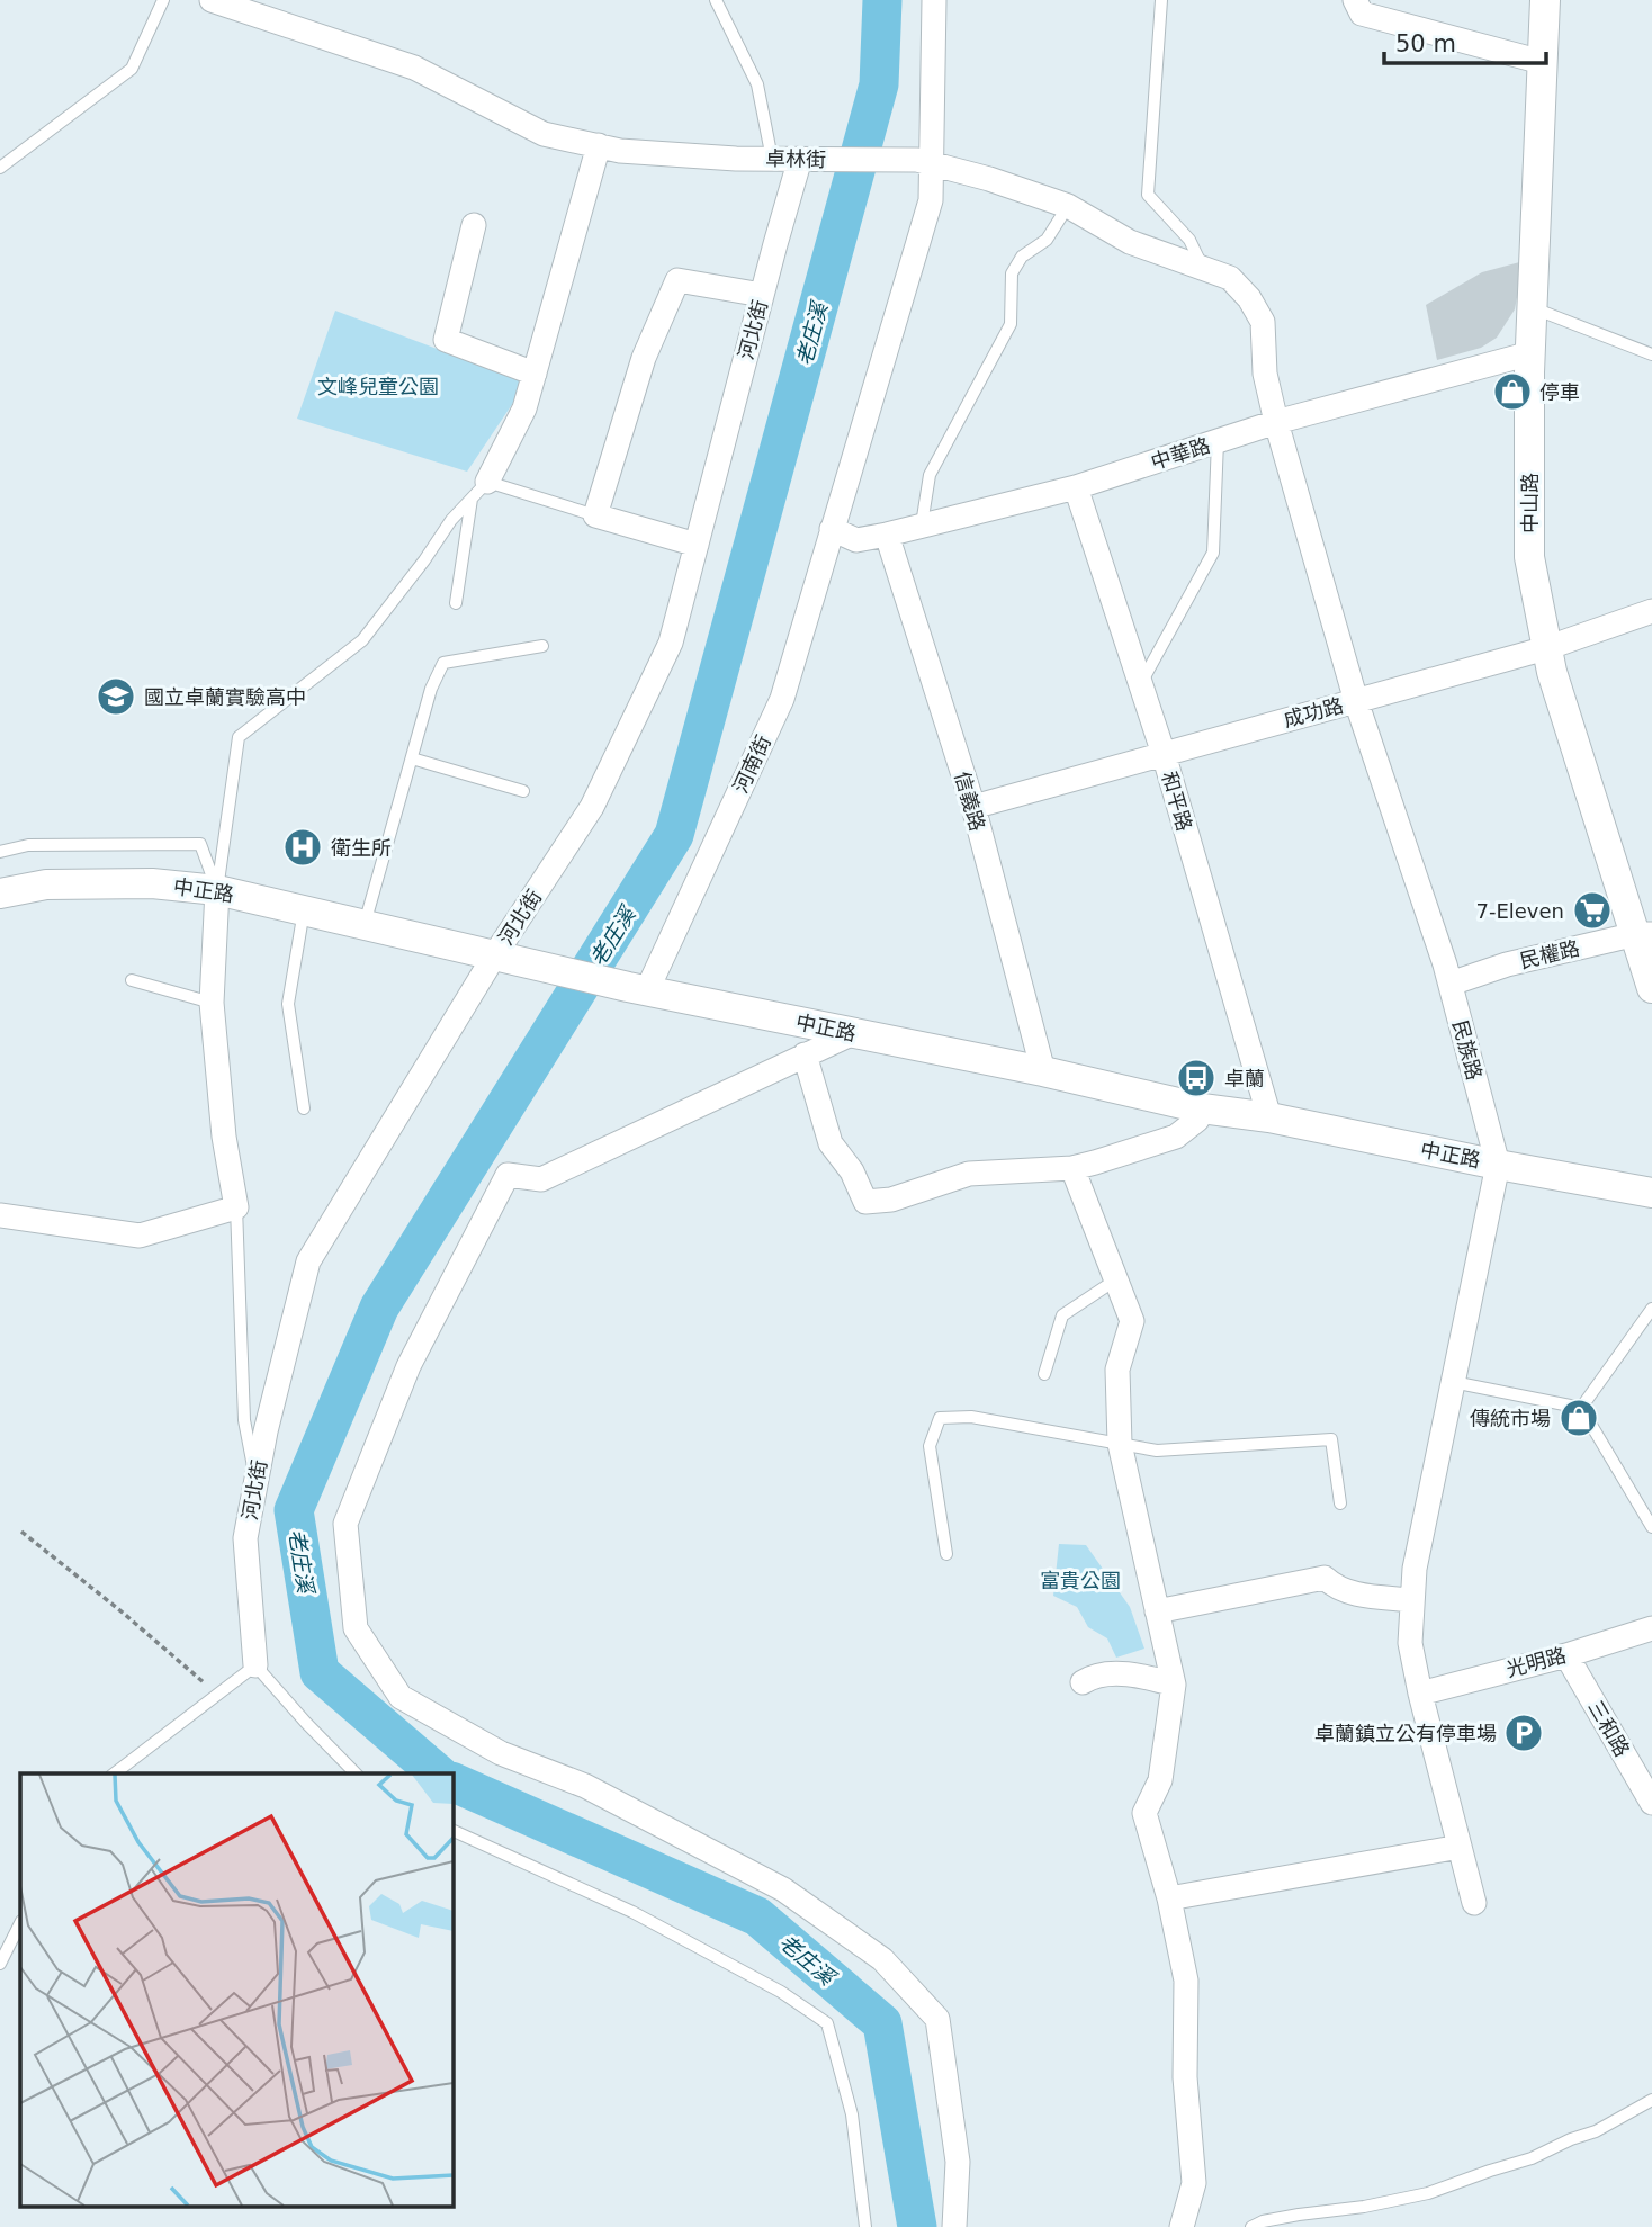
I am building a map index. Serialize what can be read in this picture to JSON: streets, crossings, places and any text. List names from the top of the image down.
{
  "streets": {
    "street": [
      "卓林街",
      "河北街",
      "中華路",
      "中山路",
      "成功路",
      "河南街",
      "信義路",
      "和平路",
      "中正路",
      "民權路",
      "民族路",
      "光明路",
      "三和路"
    ]
  },
  "crossings": [
    ["卓林街", "河北街"],
    ["卓林街", "中華路"],
    ["卓林街", "河南街"],
    ["卓林街", "民族路"],
    ["河北街", "中正路"],
    ["中華路", "中山路"],
    ["中華路", "河南街"],
    ["中華路", "信義路"],
    ["中華路", "和平路"],
    ["中華路", "民族路"],
    ["中山路", "成功路"],
    ["中山路", "民權路"],
    ["成功路", "信義路"],
    ["成功路", "和平路"],
    ["成功路", "民族路"],
    ["河南街", "中正路"],
    ["信義路", "中正路"],
    ["和平路", "中正路"],
    ["中正路", "民族路"],
    ["民權路", "民族路"],
    ["民族路", "光明路"],
    ["光明路", "三和路"]
  ],
  "water": ["老庄溪"],
  "parks": ["文峰兒童公園", "富貴公園"],
  "places": {
    "shop": ["停車", "傳統市場"],
    "school or university": ["國立卓蘭實驗高中"],
    "hospital": ["衛生所"],
    "supermarket": ["7-Eleven"],
    "bus stop": ["卓蘭"],
    "parking": ["卓蘭鎮立公有停車場"]
  },
  "scale_bar": "50 m"
}
